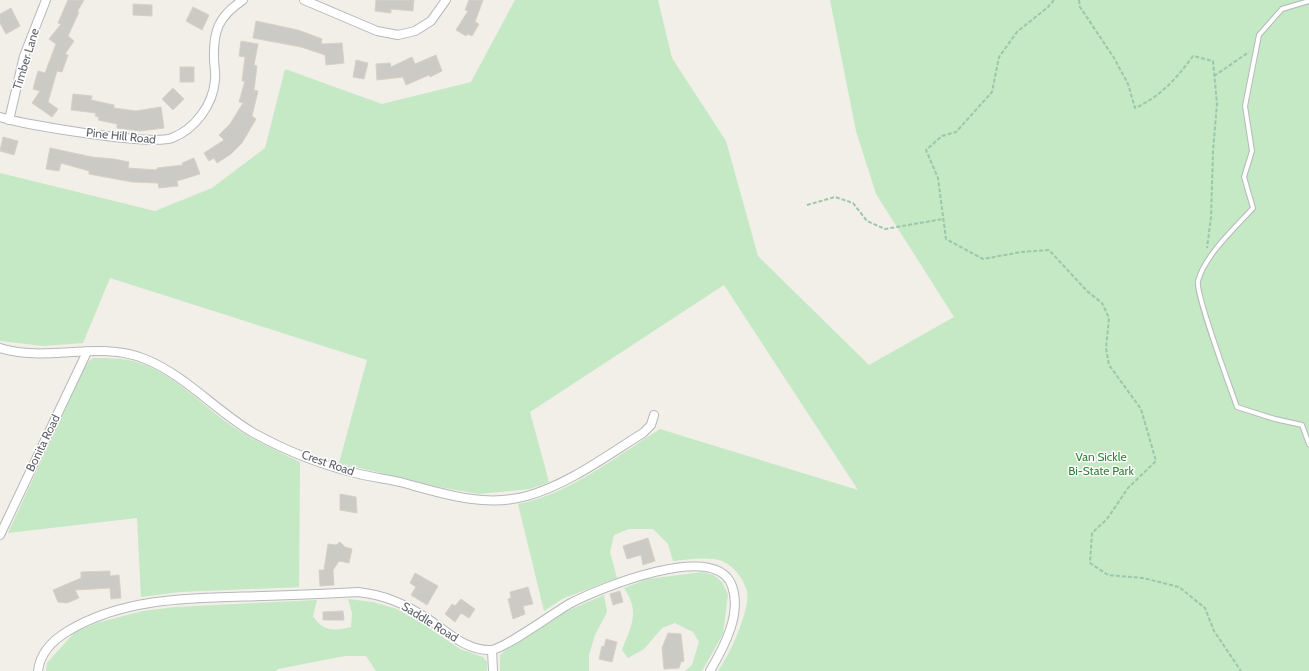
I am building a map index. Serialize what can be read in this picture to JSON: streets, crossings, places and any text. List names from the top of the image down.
{
  "streets": {
    "street": [
      "Timber Lane",
      "Pine Hill Road",
      "Bonita Road",
      "Crest Road",
      "Saddle Road"
    ]
  },
  "crossings": [
    ["Timber Lane", "Pine Hill Road"],
    ["Bonita Road", "Crest Road"]
  ],
  "parks": ["Van Sickle Bi-State Park"]
}
